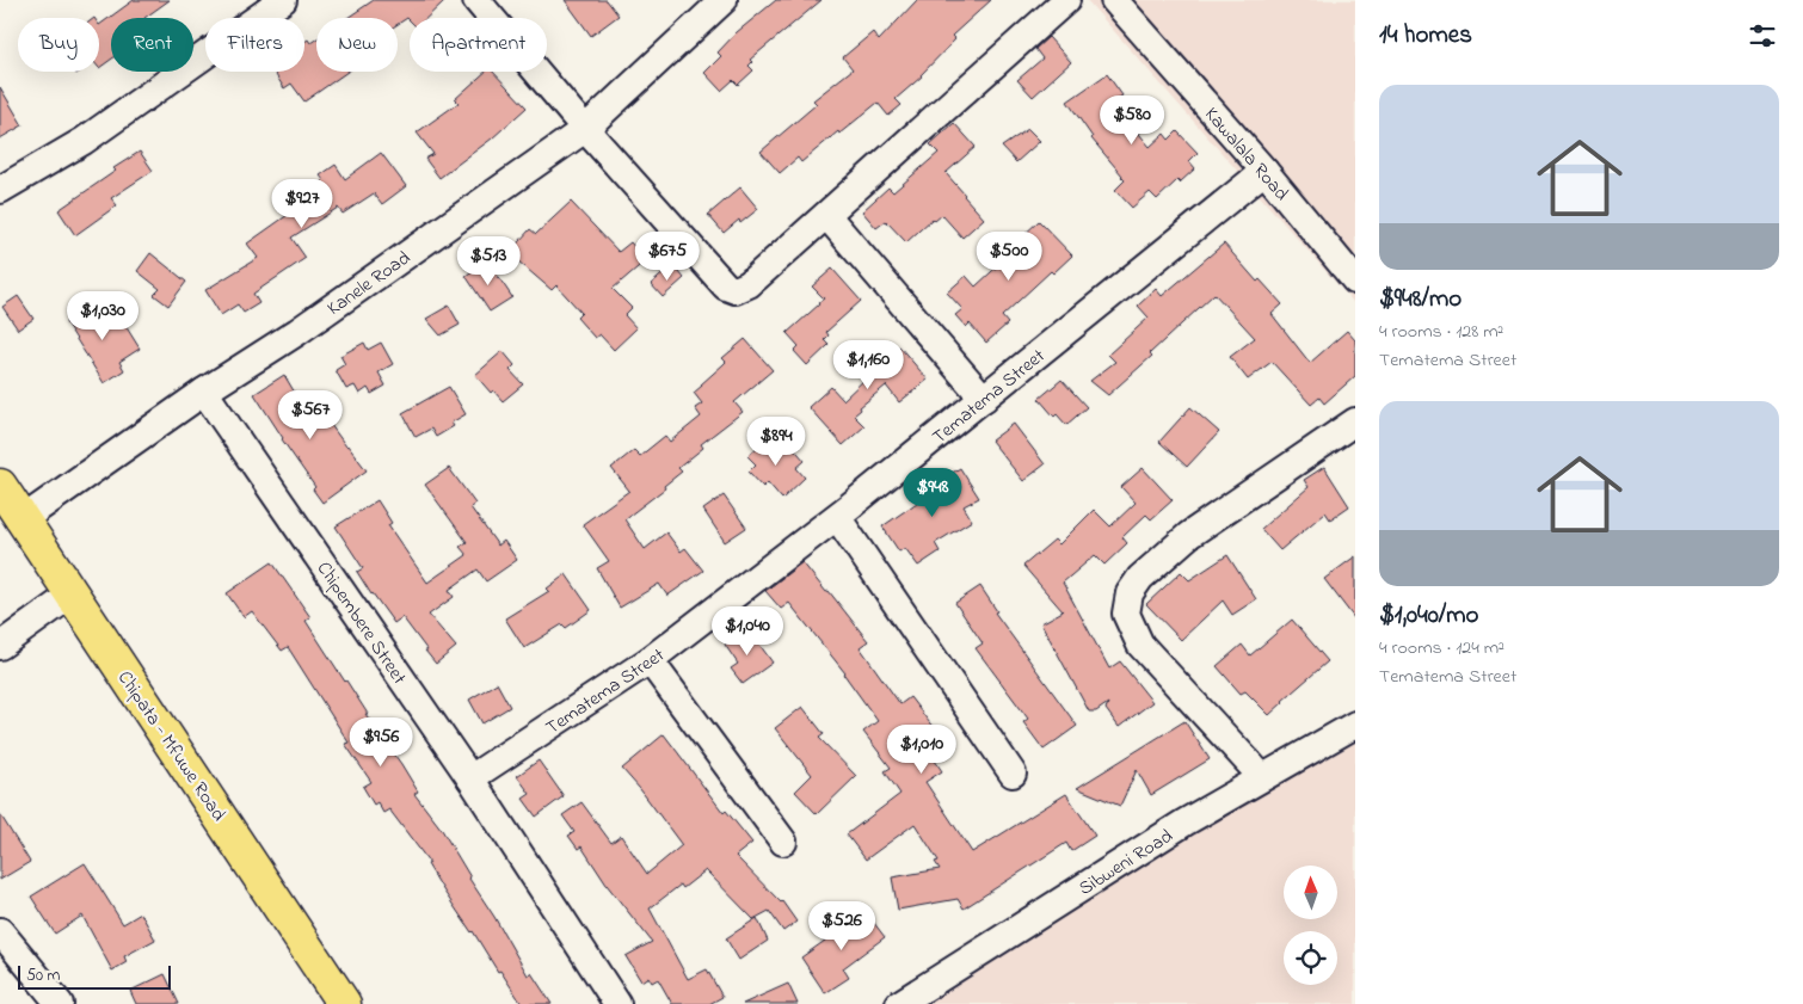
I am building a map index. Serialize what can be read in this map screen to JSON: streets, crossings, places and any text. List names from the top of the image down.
{
  "streets": {
    "main road": ["Chipata - Mfuwe Road"],
    "street": [
      "Kawalala Road",
      "Kanele Road",
      "Tematema Street",
      "Chipembere Street",
      "Sibweni Road"
    ]
  },
  "crossings": [
    ["Kawalala Road", "Tematema Street"],
    ["Kanele Road", "Chipembere Street"],
    ["Kanele Road", "Chipata - Mfuwe Road"],
    ["Tematema Street", "Chipembere Street"]
  ],
  "scale_bar": "50 m",
  "north": "top",
  "page": {
    "heading": "14 homes",
    "chip": [
      "Buy",
      "Rent",
      "Filters",
      "New",
      "Apartment"
    ],
    "list": [
      {
        "name": "$948/mo",
        "note": "4 rooms · 128 m² · Tematema Street"
      },
      {
        "name": "$1,040/mo",
        "note": "4 rooms · 124 m² · Tematema Street"
      }
    ],
    "price": [
      "$580",
      "$927",
      "$675",
      "$500",
      "$513",
      "$1,030",
      "$1,160",
      "$567",
      "$894",
      "$948",
      "$1,040",
      "$956",
      "$1,010",
      "$526"
    ],
    "scale": "50 m"
  }
}
